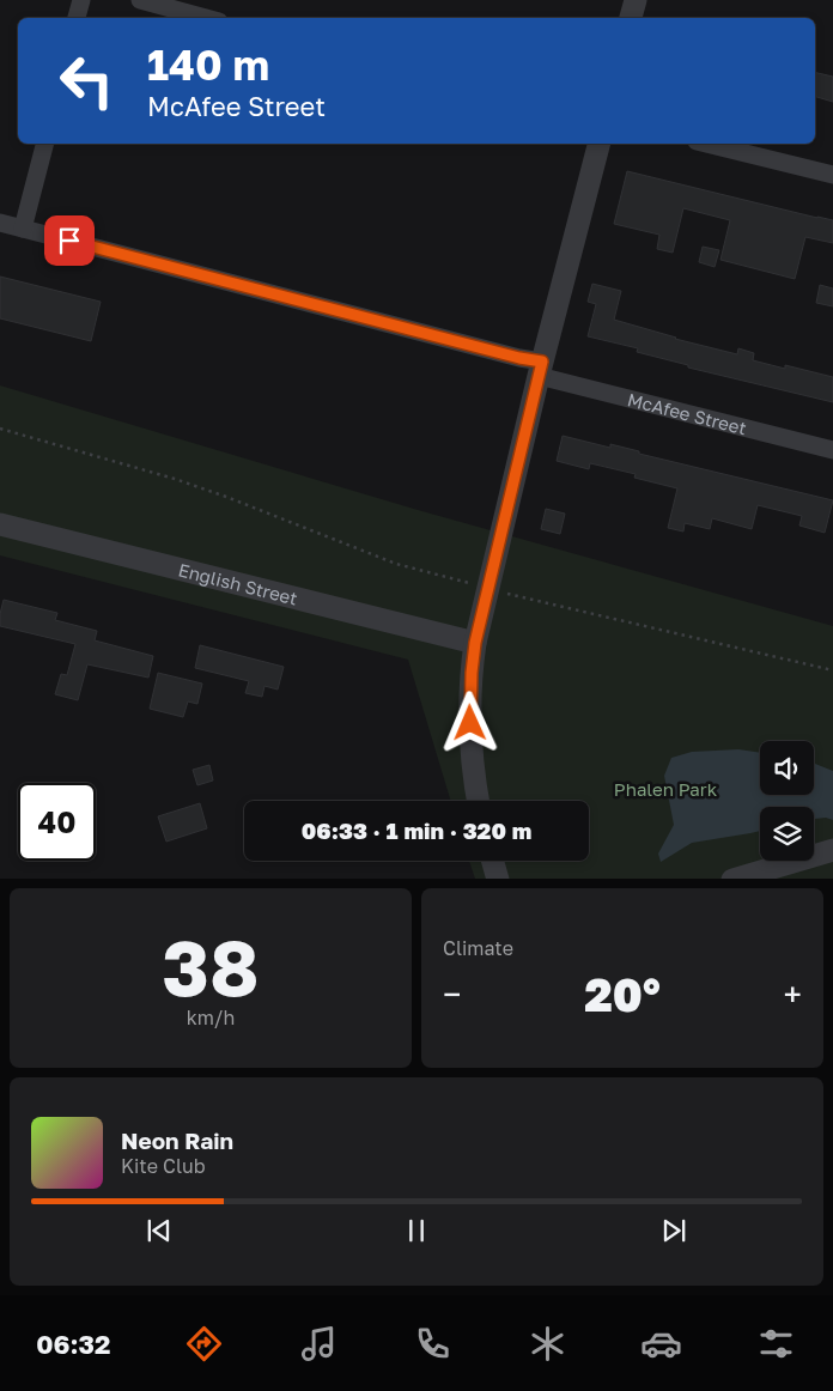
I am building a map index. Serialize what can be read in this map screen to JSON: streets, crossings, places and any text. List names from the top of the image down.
{
  "streets": {
    "street": ["McAfee Street", "English Street"]
  },
  "parks": ["Phalen Park"],
  "page": {
    "turn": ["140 m", "McAfee Street"],
    "limit": "40",
    "trip": "06:33 · 1 min · 320 m",
    "tile": [
      ["38", "km/h"],
      "Climate"
    ],
    "heat": ["−", "20°", "+"],
    "song": ["Neon Rain", "Kite Club"],
    "tabs": "06:32"
  }
}
